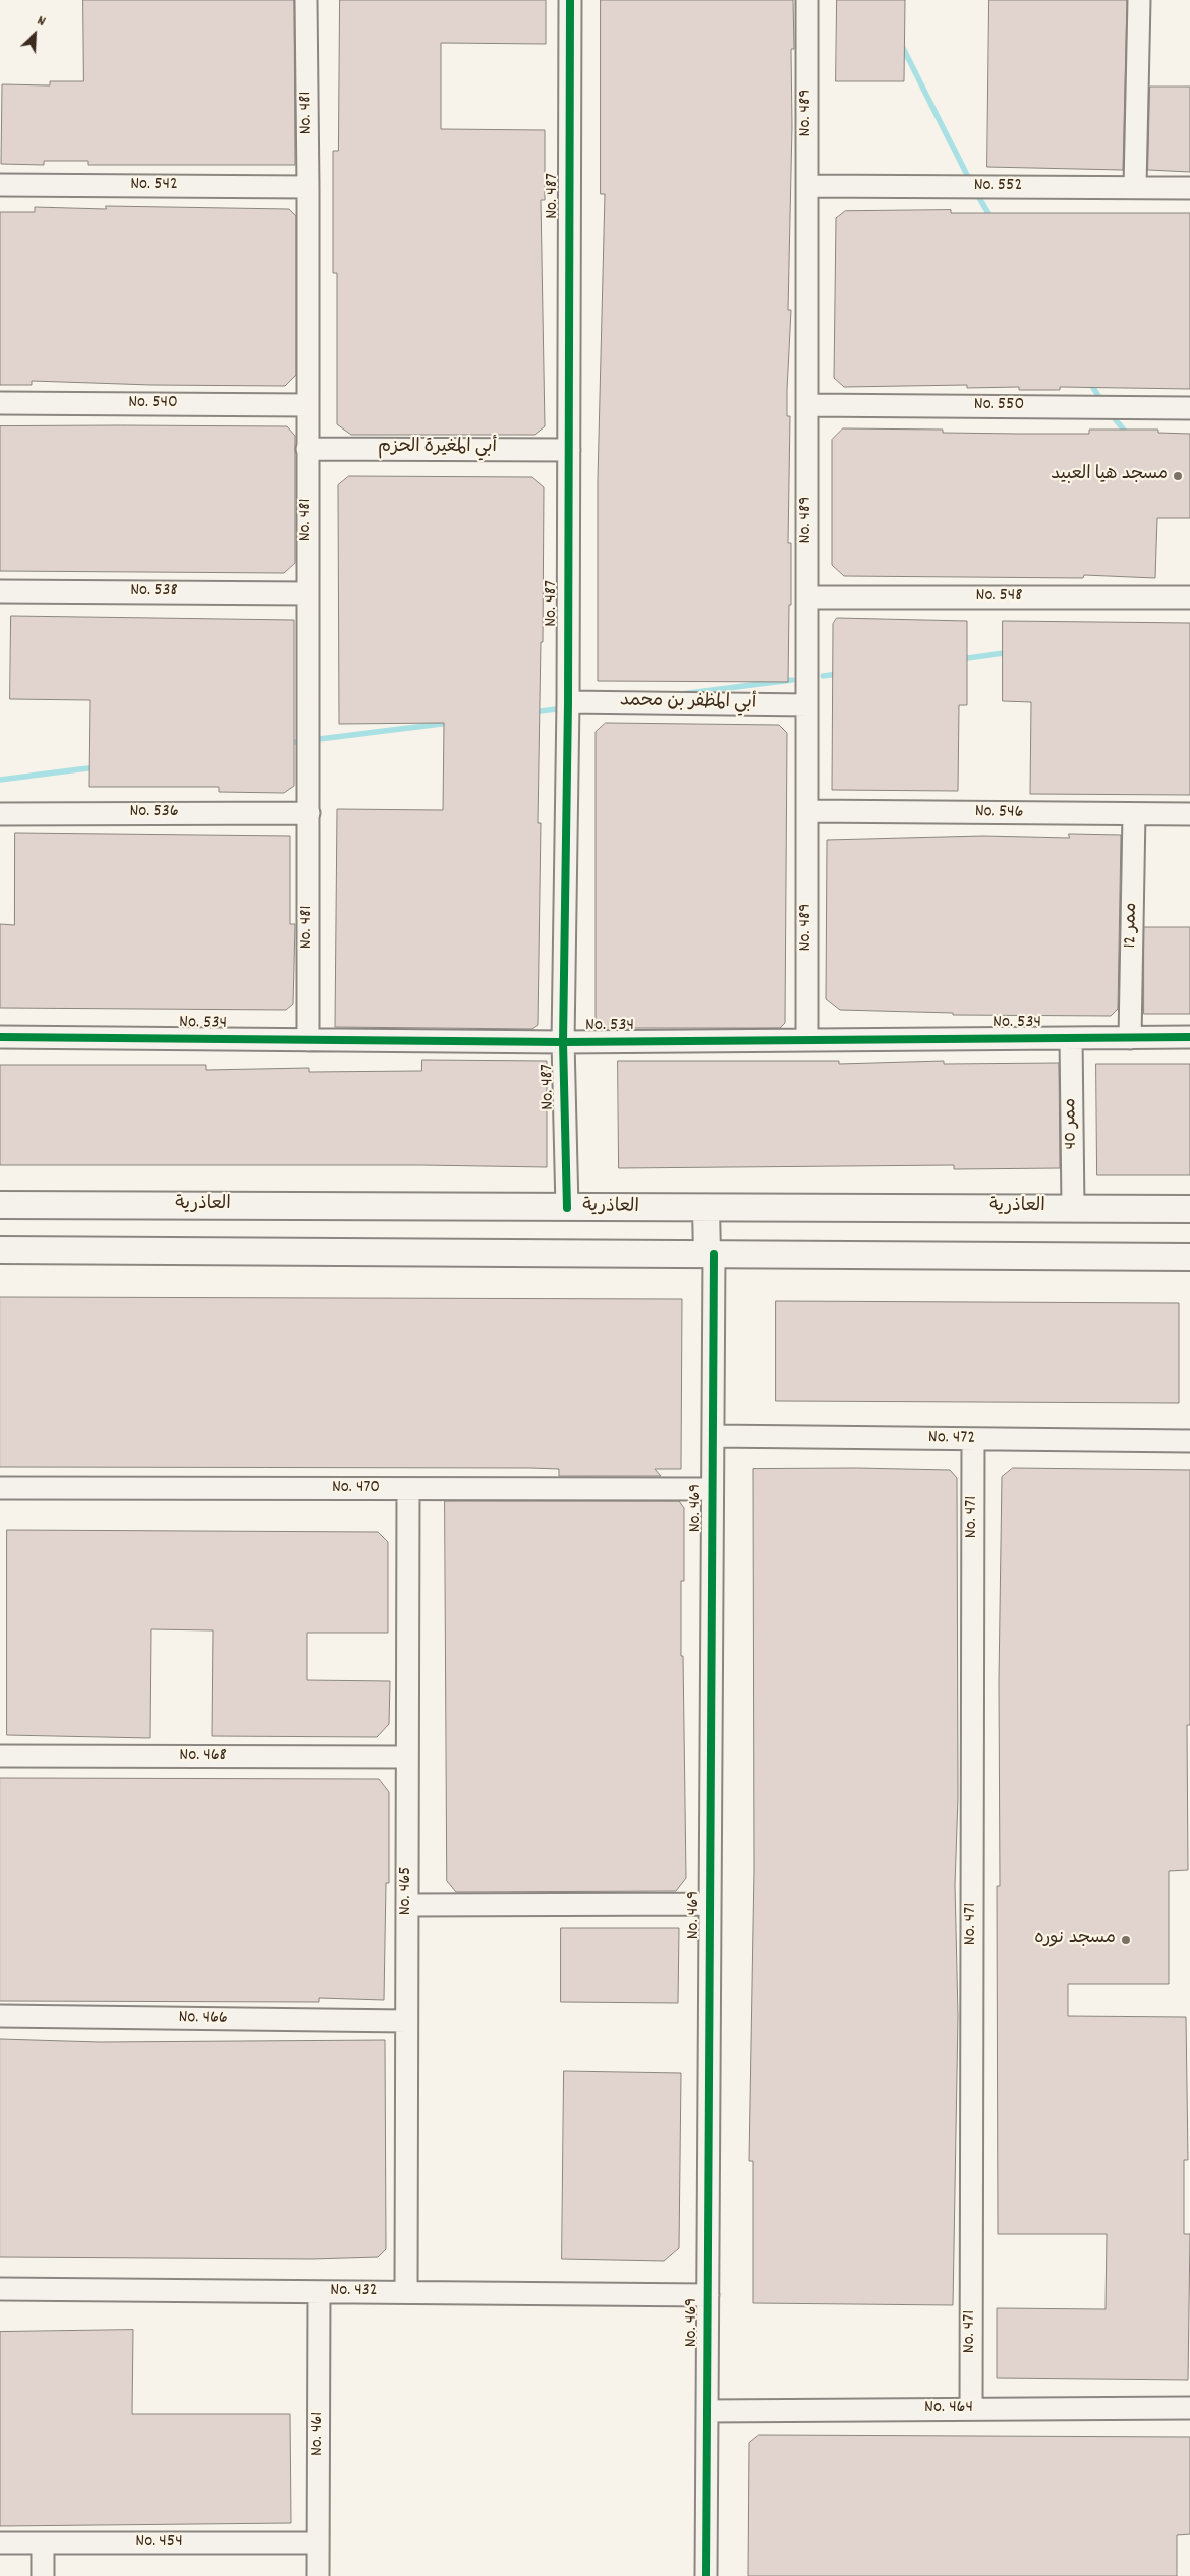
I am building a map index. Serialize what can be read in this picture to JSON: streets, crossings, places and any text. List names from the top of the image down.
{
  "streets": {
    "street": [
      "No. 481",
      "No. 489",
      "No. 542",
      "No. 552",
      "No. 487",
      "No. 540",
      "No. 550",
      "أبي المغيرة الحزم",
      "No. 538",
      "No. 548",
      "أبي المظفر بن محمد",
      "No. 536",
      "No. 546",
      "ممر 12",
      "No. 534",
      "ممر 40",
      "العاذرية",
      "No. 472",
      "No. 470",
      "No. 469",
      "No. 471",
      "No. 468",
      "No. 465",
      "No. 466",
      "No. 432",
      "No. 464",
      "No. 461",
      "No. 454"
    ]
  },
  "crossings": [
    ["No. 481", "No. 542"],
    ["No. 481", "No. 540"],
    ["No. 481", "أبي المغيرة الحزم"],
    ["No. 481", "No. 538"],
    ["No. 481", "No. 536"],
    ["No. 481", "No. 534"],
    ["No. 489", "No. 552"],
    ["No. 489", "No. 550"],
    ["No. 489", "No. 548"],
    ["No. 489", "أبي المظفر بن محمد"],
    ["No. 489", "No. 546"],
    ["No. 489", "No. 534"],
    ["No. 487", "أبي المغيرة الحزم"],
    ["No. 487", "أبي المظفر بن محمد"],
    ["No. 487", "No. 534"],
    ["No. 487", "العاذرية"],
    ["No. 546", "ممر 12"],
    ["ممر 12", "No. 534"],
    ["No. 534", "ممر 40"],
    ["ممر 40", "العاذرية"],
    ["No. 472", "No. 469"],
    ["No. 472", "No. 471"],
    ["No. 470", "No. 469"],
    ["No. 470", "No. 465"],
    ["No. 469", "No. 432"],
    ["No. 469", "No. 464"],
    ["No. 471", "No. 464"],
    ["No. 468", "No. 465"],
    ["No. 465", "No. 466"],
    ["No. 465", "No. 432"],
    ["No. 432", "No. 461"],
    ["No. 461", "No. 454"]
  ],
  "places": ["مسجد هيا العبيد", "مسجد نوره"],
  "north": "top right"
}
